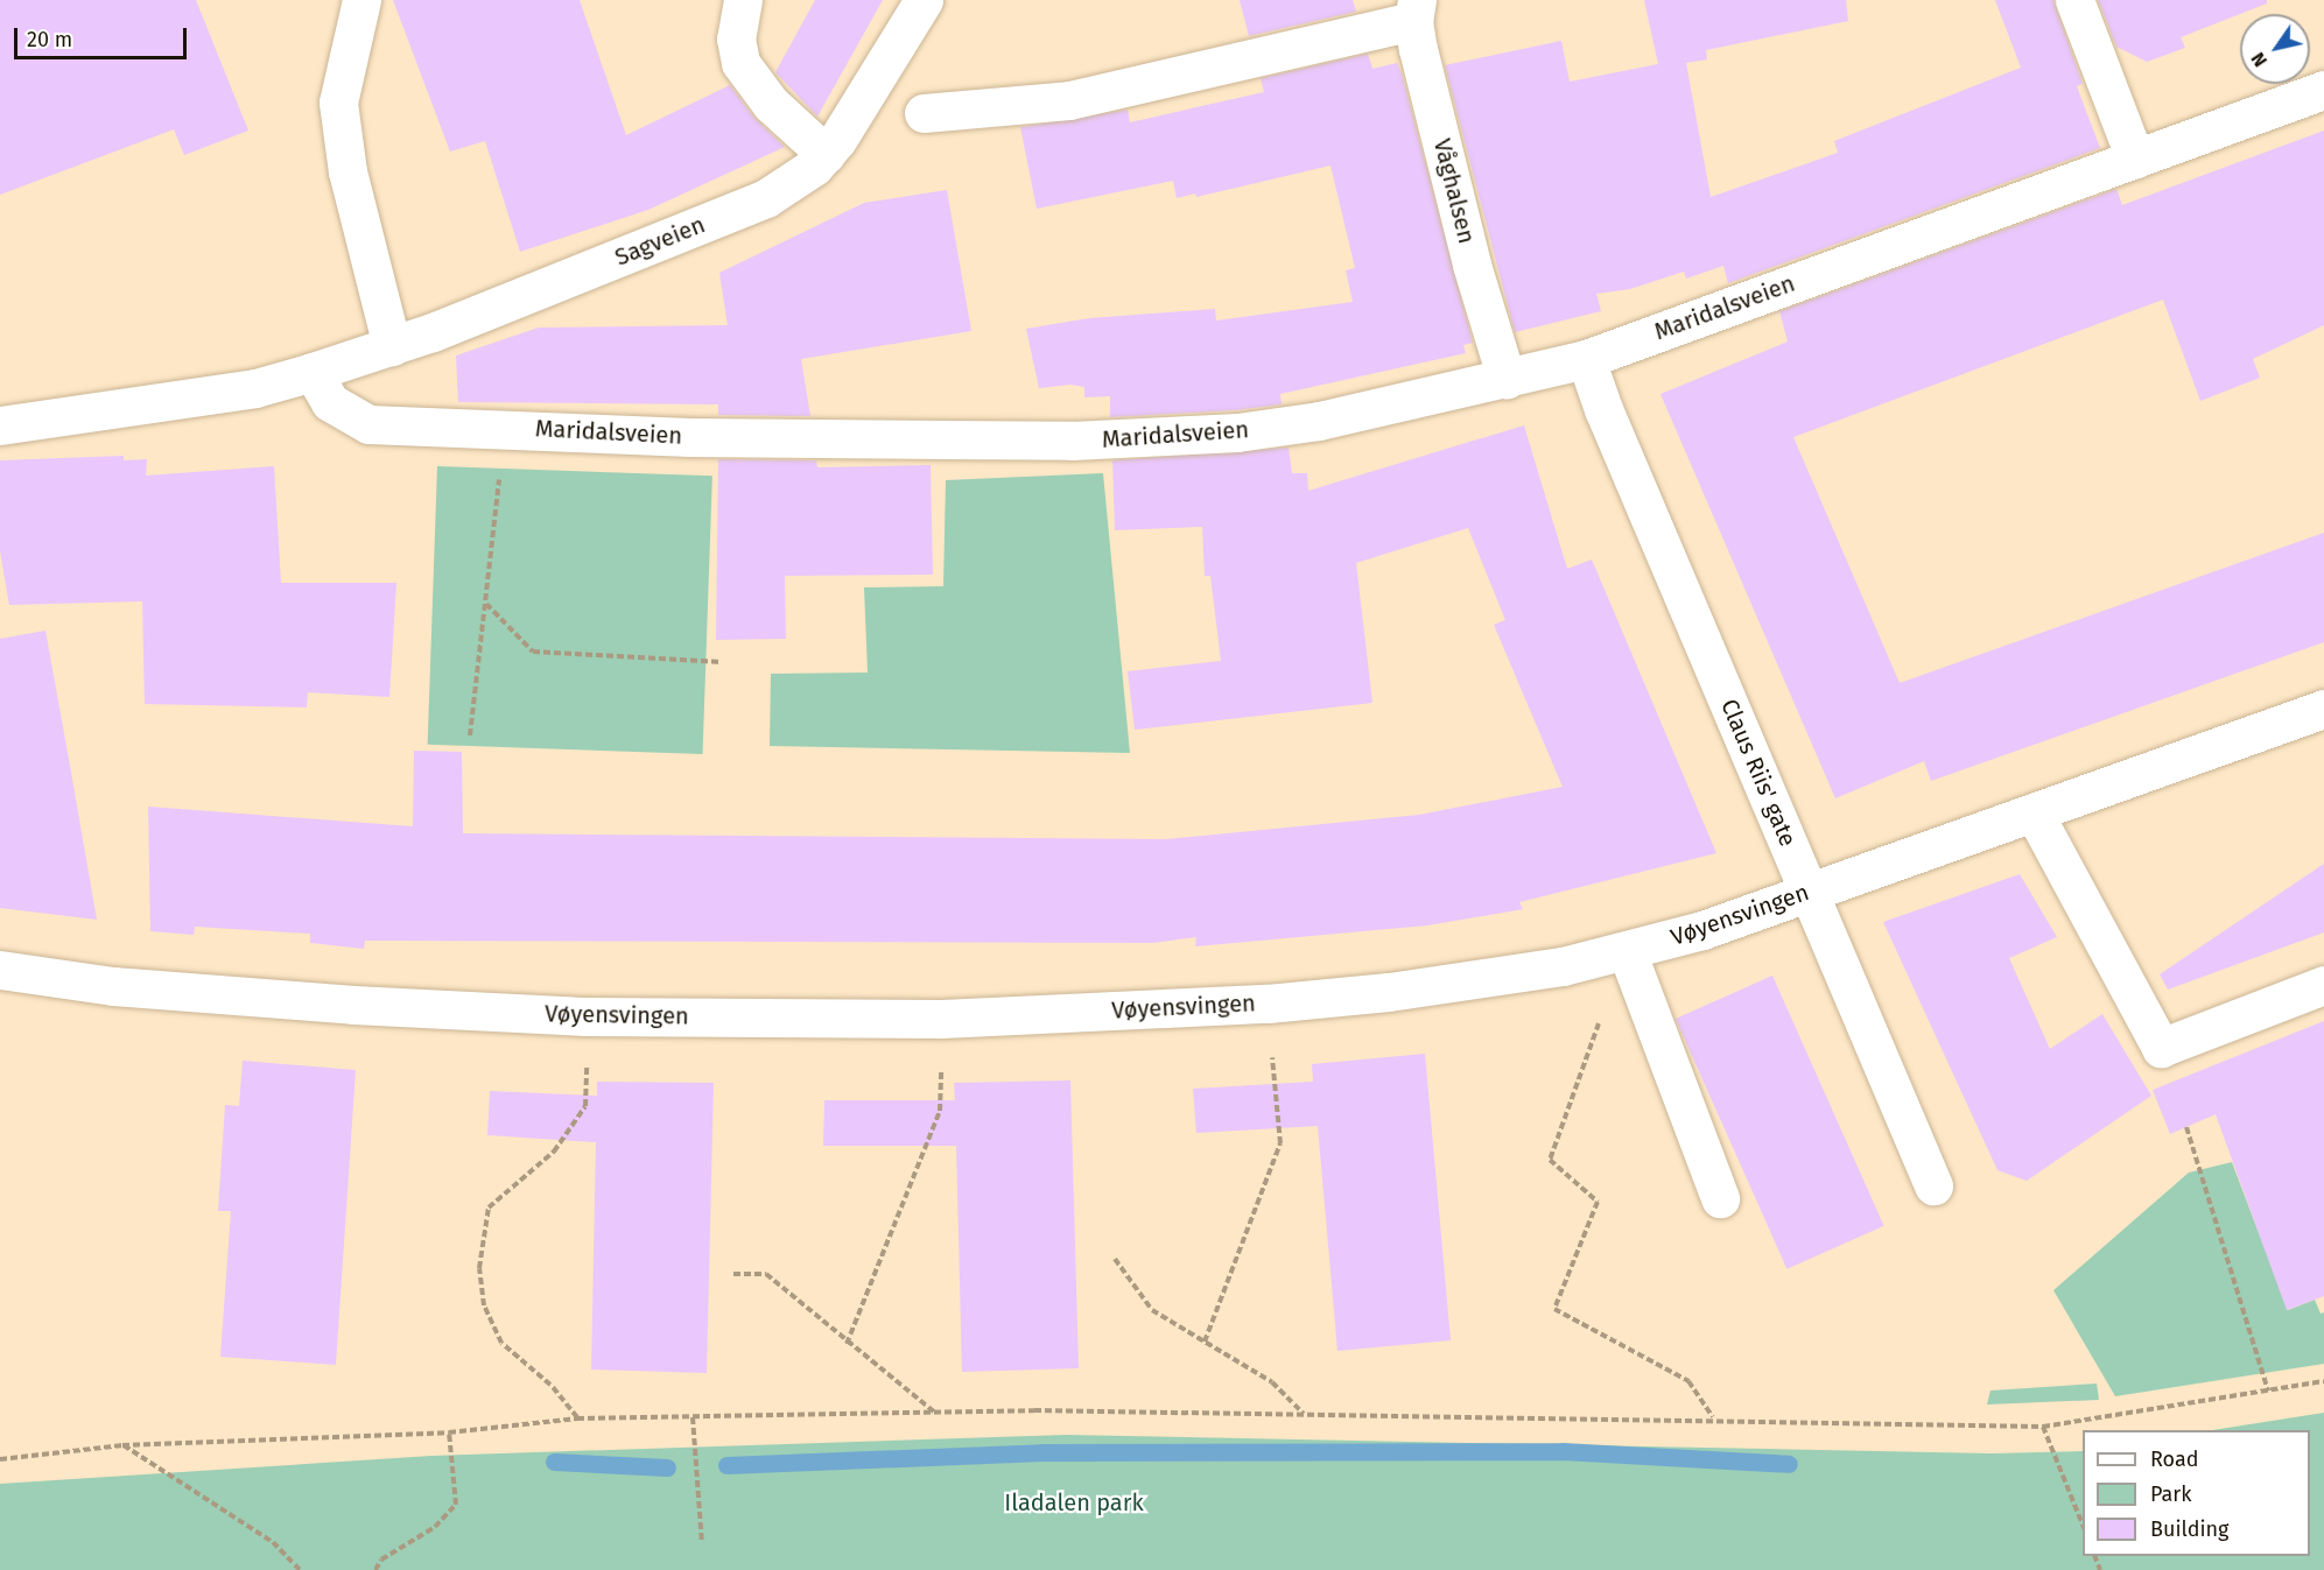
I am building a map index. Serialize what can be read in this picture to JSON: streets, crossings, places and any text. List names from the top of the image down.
{
  "streets": {
    "street": [
      "Våghalsen",
      "Sagveien",
      "Maridalsveien",
      "Claus Riis' gate",
      "Vøyensvingen"
    ]
  },
  "crossings": [
    ["Våghalsen", "Maridalsveien"],
    ["Sagveien", "Maridalsveien"],
    ["Maridalsveien", "Claus Riis' gate"],
    ["Claus Riis' gate", "Vøyensvingen"]
  ],
  "parks": ["Iladalen park"],
  "legend": ["Road", "Park", "Building"],
  "scale_bar": "20 m",
  "north": "bottom left"
}
